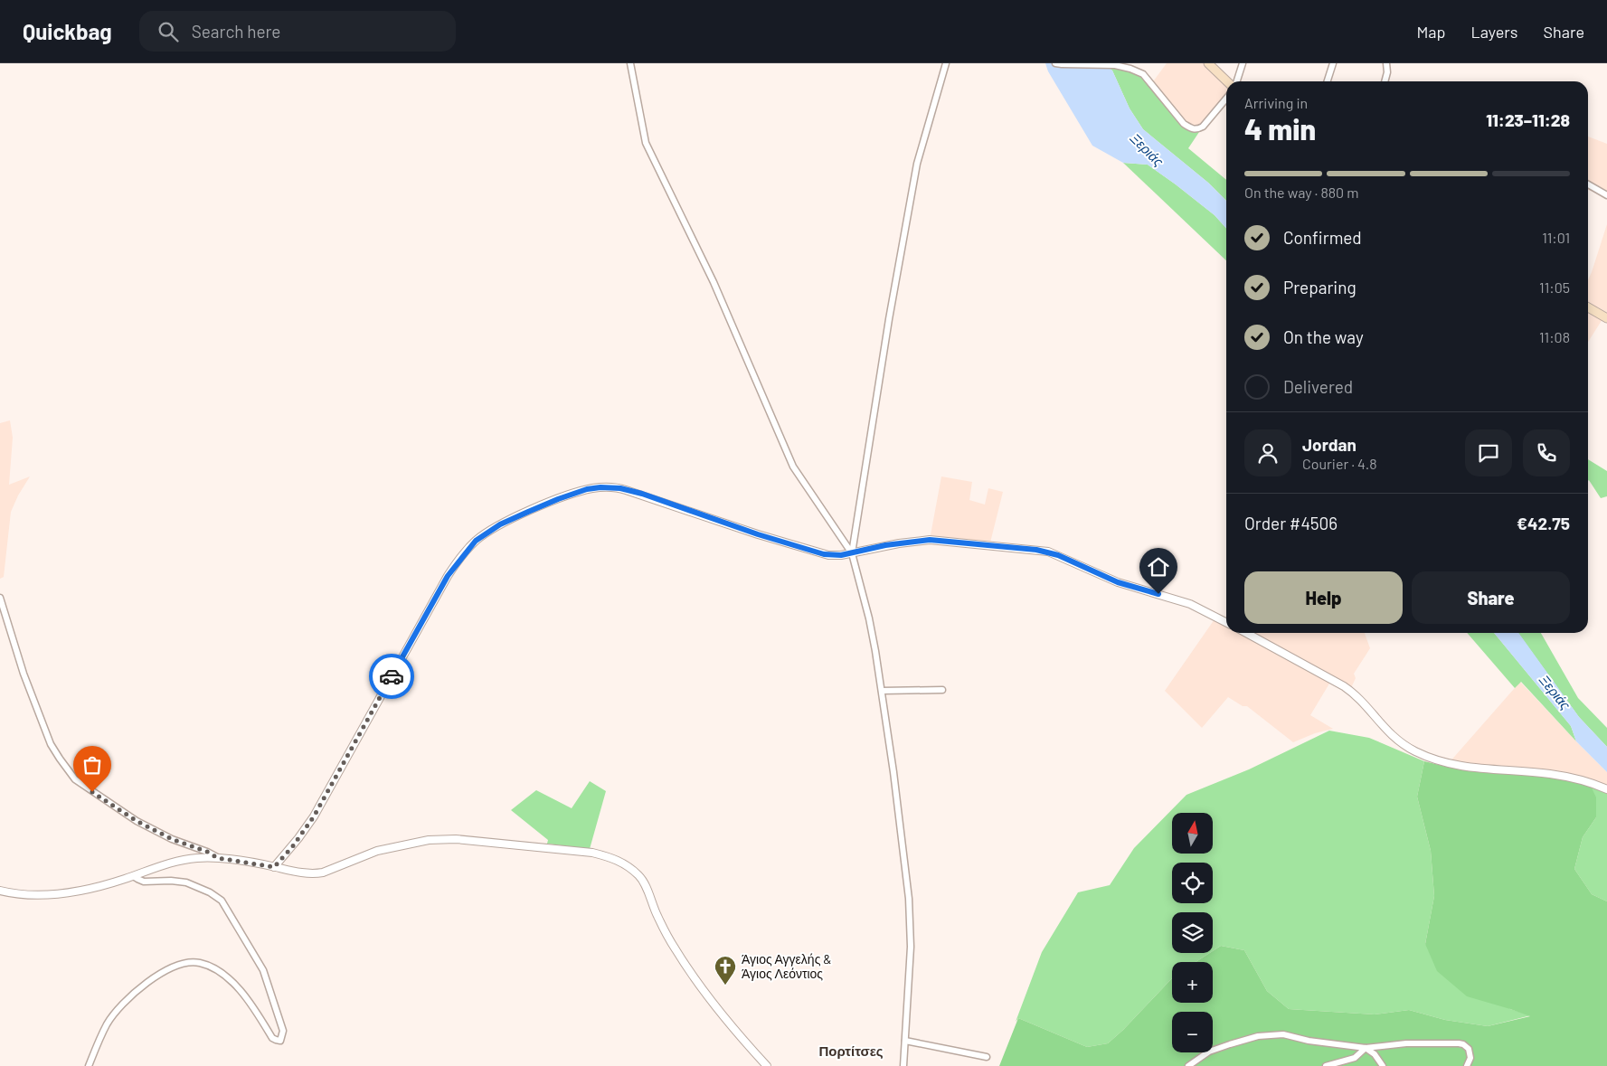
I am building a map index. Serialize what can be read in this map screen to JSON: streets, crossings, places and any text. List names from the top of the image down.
{
  "districts": ["Πορτίτσες"],
  "water": ["Ξεριάς"],
  "places": {
    "church": ["Άγιος Αγγελής & Άγιος Λεόντιος"]
  },
  "north": "top",
  "page": {
    "header": "Quickbag",
    "search": "Search here",
    "nav": ["Map", "Layers", "Share"],
    "heading": ["4 min", "Arriving in", "11:23–11:28"],
    "panel": [
      "Jordan",
      "Courier · 4.8",
      "Order #4506",
      "€42.75"
    ],
    "bar": "On the way · 880 m",
    "list": [
      ["Confirmed", "11:01"],
      ["Preparing", "11:05"],
      ["On the way", "11:08"],
      "Delivered"
    ],
    "buttons": ["Help", "Share"],
    "map_buttons": ["+", "−"]
  }
}
